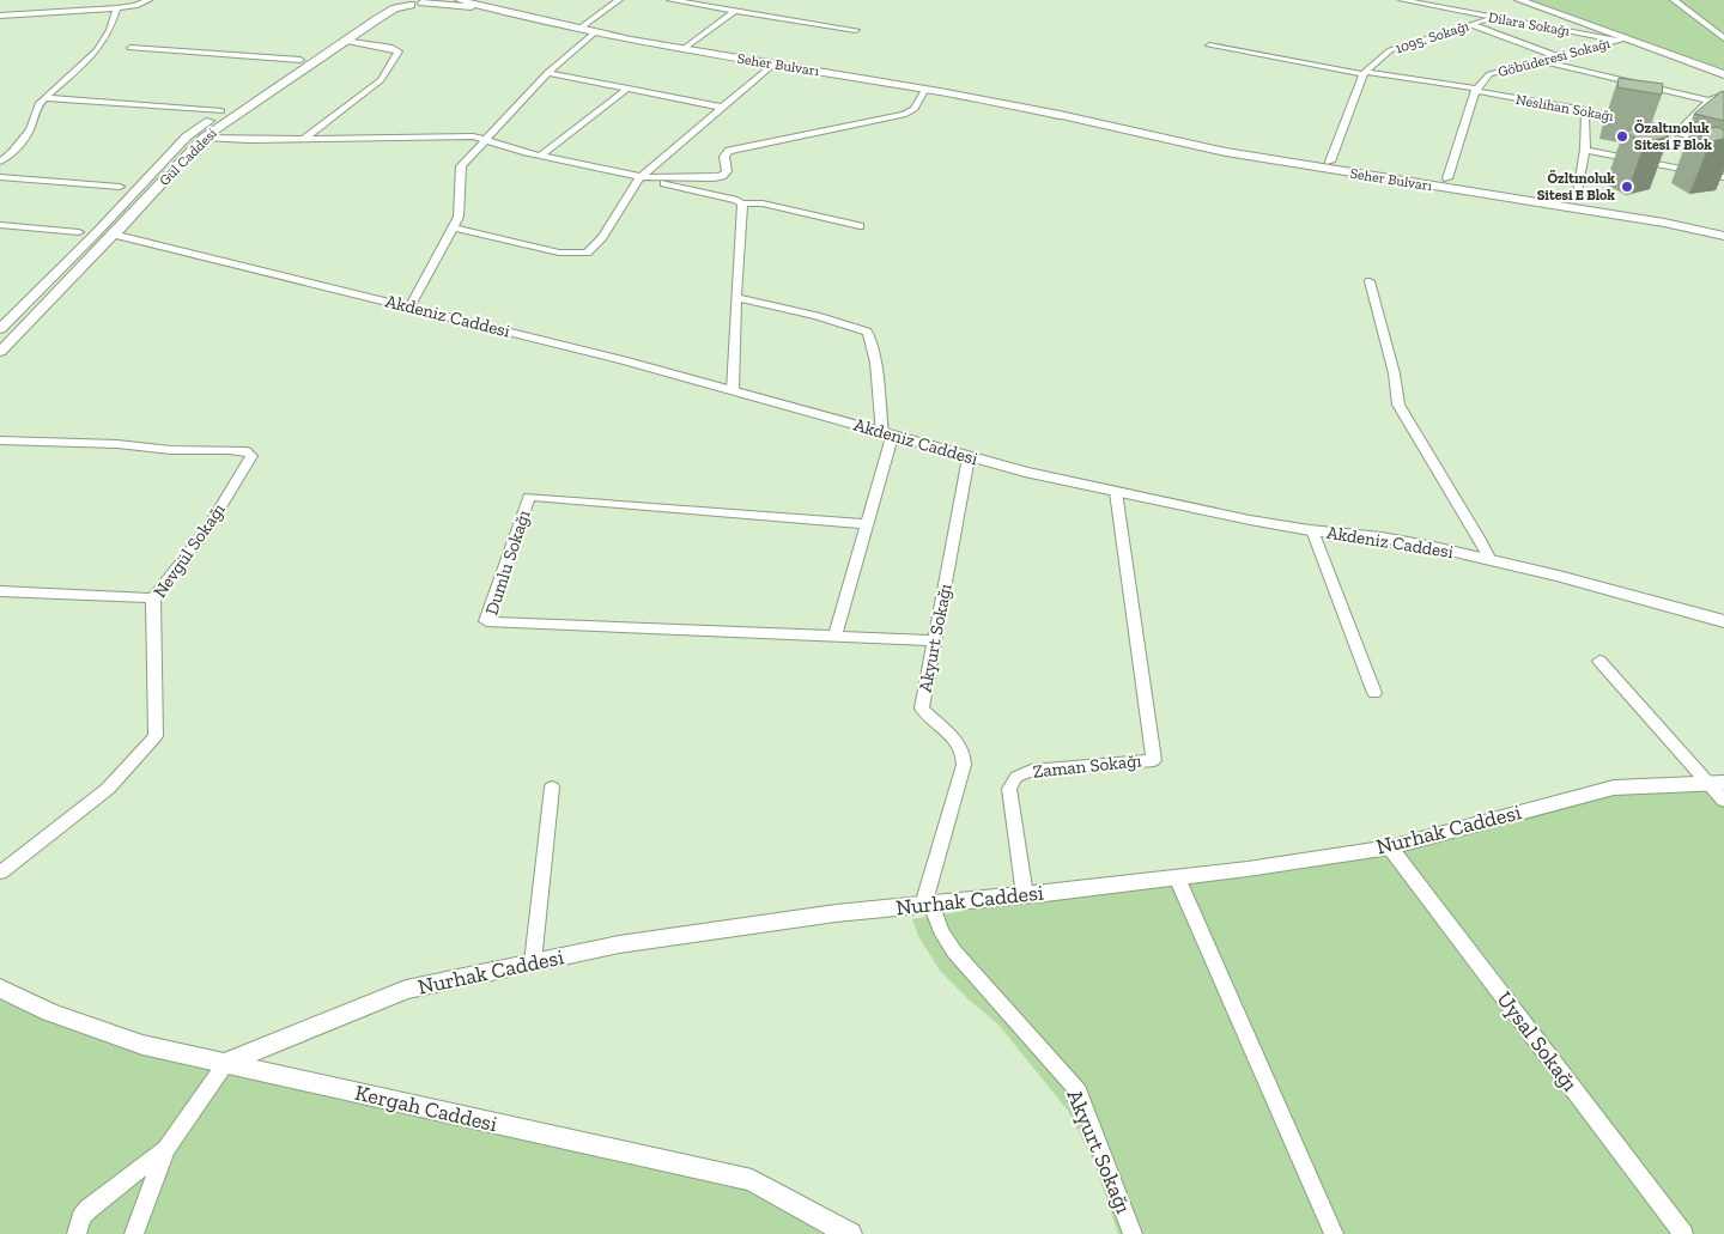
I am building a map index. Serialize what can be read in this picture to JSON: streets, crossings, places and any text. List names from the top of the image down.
{
  "streets": {
    "main road": ["Seher Bulvarı"],
    "street": [
      "Dilara Sokağı",
      "1095. Sokağı",
      "Göbüderesi Sokağı",
      "Neslihan Sokağı",
      "Gül Caddesi",
      "Akdeniz Caddesi",
      "Nevgül Sokağı",
      "Dumlu Sokağı",
      "Akyurt Sokağı",
      "Zaman Sokağı",
      "Nurhak Caddesi",
      "Uysal Sokağı",
      "Kergah Caddesi"
    ]
  },
  "crossings": [
    ["Dilara Sokağı", "1095. Sokağı"],
    ["Dilara Sokağı", "Göbüderesi Sokağı"],
    ["1095. Sokağı", "Seher Bulvarı"],
    ["1095. Sokağı", "Neslihan Sokağı"],
    ["Göbüderesi Sokağı", "Neslihan Sokağı"],
    ["Gül Caddesi", "Akdeniz Caddesi"],
    ["Akdeniz Caddesi", "Akyurt Sokağı"],
    ["Akdeniz Caddesi", "Zaman Sokağı"],
    ["Dumlu Sokağı", "Akyurt Sokağı"],
    ["Akyurt Sokağı", "Nurhak Caddesi"],
    ["Zaman Sokağı", "Nurhak Caddesi"],
    ["Nurhak Caddesi", "Uysal Sokağı"],
    ["Nurhak Caddesi", "Kergah Caddesi"]
  ],
  "places": ["Özaltınoluk Sitesi F Blok", "Özltınoluk Sitesi E Blok"]
}
